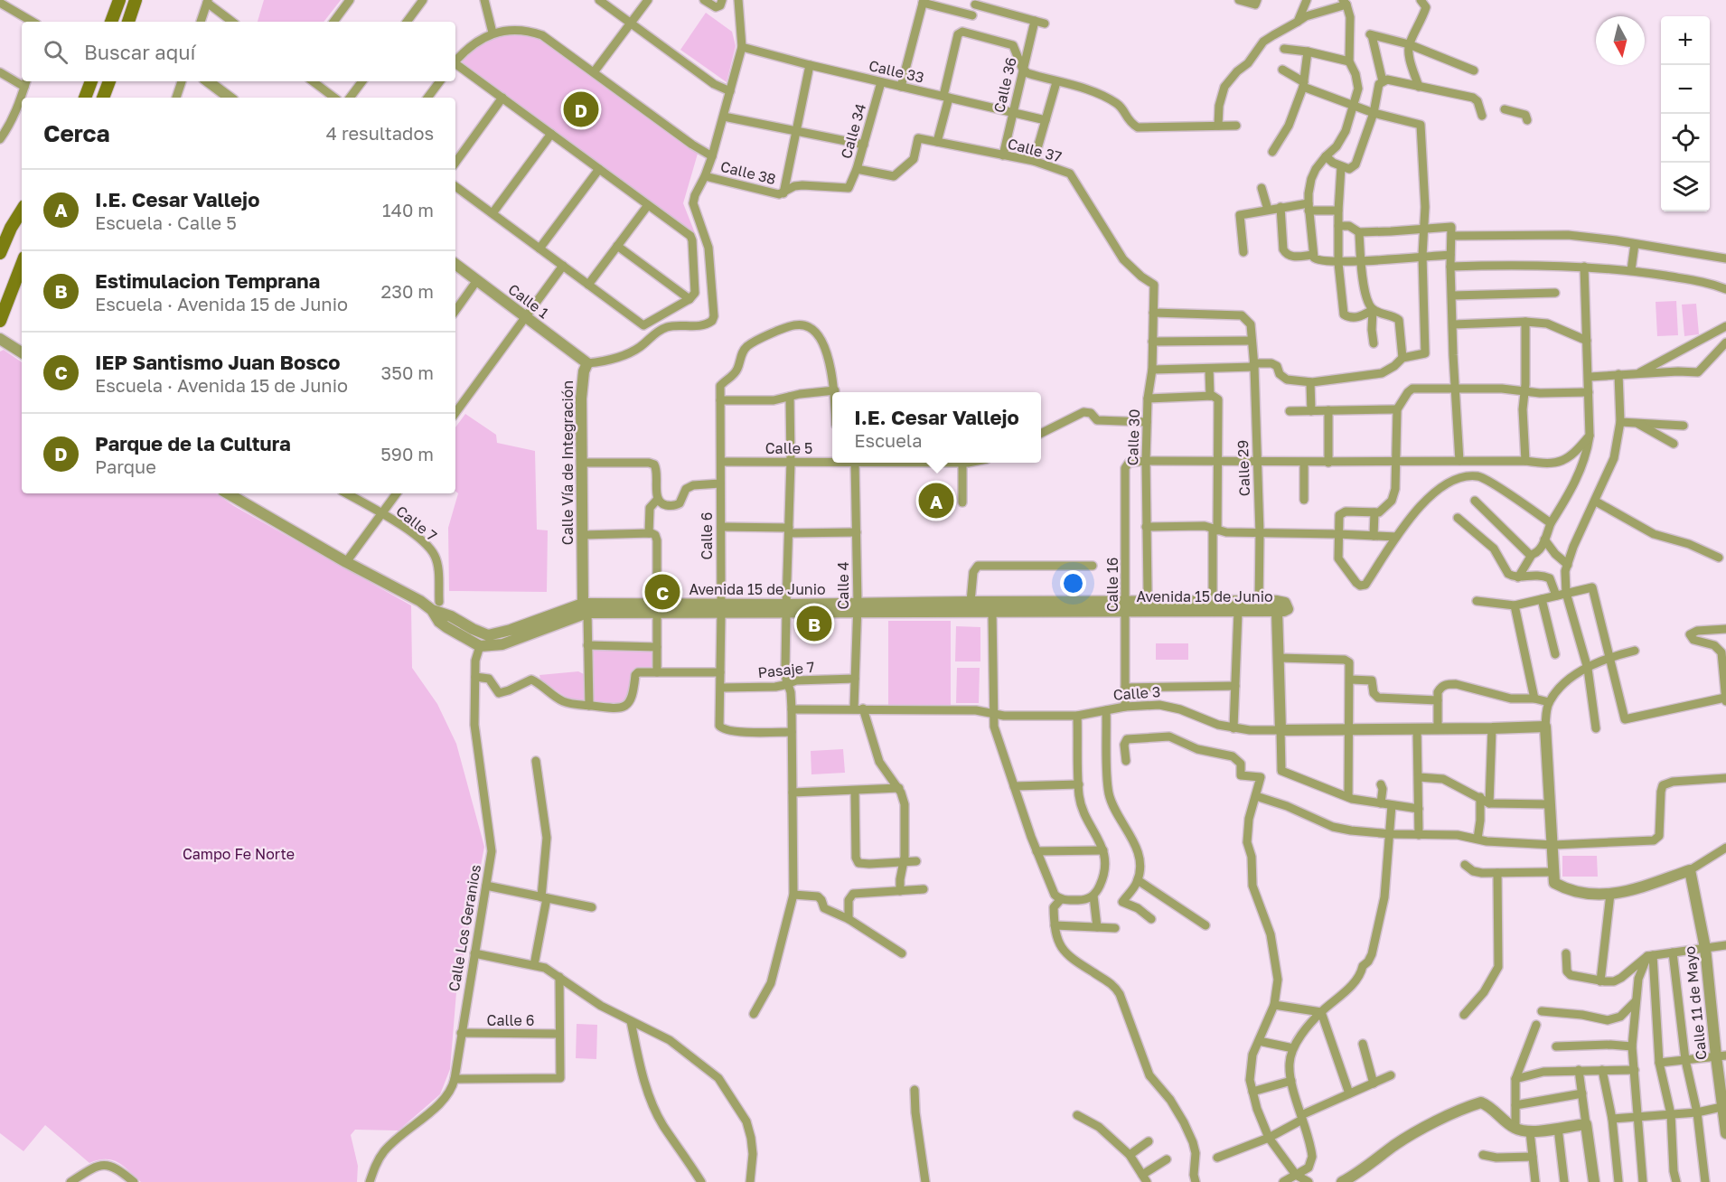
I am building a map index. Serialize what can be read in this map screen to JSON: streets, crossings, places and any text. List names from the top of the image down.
{
  "streets": {
    "street": [
      "Calle 33",
      "Calle 36",
      "Calle 34",
      "Calle 37",
      "Calle 38",
      "Calle 1",
      "Calle 30",
      "Calle 5",
      "Calle Vía de Integración",
      "Calle 29",
      "Calle 7",
      "Calle 6",
      "Calle 16",
      "Calle 4",
      "Avenida 15 de Junio",
      "Pasaje 7",
      "Calle 3",
      "Calle Los Geranios",
      "Calle 11 de Mayo"
    ]
  },
  "crossings": [
    ["Calle 33", "Calle 36"],
    ["Calle 33", "Calle 34"],
    ["Calle 33", "Calle Vía de Integración"],
    ["Calle 36", "Calle 37"],
    ["Calle 34", "Calle 37"],
    ["Calle 34", "Calle 38"],
    ["Calle 37", "Calle 30"],
    ["Calle 38", "Calle Vía de Integración"],
    ["Calle 1", "Calle Vía de Integración"],
    ["Calle 30", "Calle 29"],
    ["Calle 30", "Calle 16"],
    ["Calle 5", "Calle 6"],
    ["Calle Vía de Integración", "Avenida 15 de Junio"],
    ["Calle 29", "Avenida 15 de Junio"],
    ["Calle 7", "Avenida 15 de Junio"],
    ["Calle 6", "Avenida 15 de Junio"],
    ["Calle 6", "Pasaje 7"],
    ["Calle 6", "Calle Los Geranios"],
    ["Calle 16", "Avenida 15 de Junio"],
    ["Calle 16", "Calle 3"],
    ["Calle 4", "Avenida 15 de Junio"],
    ["Calle 4", "Pasaje 7"],
    ["Calle 4", "Calle 3"],
    ["Avenida 15 de Junio", "Calle Los Geranios"]
  ],
  "parks": ["Campo Fe Norte"],
  "north": "bottom",
  "page": {
    "map_buttons": ["+", "−"],
    "search": "Buscar aquí",
    "pins": [
      "D",
      "A",
      "C",
      "B"
    ],
    "heading": ["Cerca", "4 resultados"],
    "list": [
      {
        "mark": "A",
        "name": "I.E. Cesar Vallejo",
        "note": "Escuela · Calle 5",
        "value": "140 m"
      },
      {
        "mark": "B",
        "name": "Estimulacion Temprana",
        "note": "Escuela · Avenida 15 de Junio",
        "value": "230 m"
      },
      {
        "mark": "C",
        "name": "IEP Santismo Juan Bosco",
        "note": "Escuela · Avenida 15 de Junio",
        "value": "350 m"
      },
      {
        "mark": "D",
        "name": "Parque de la Cultura",
        "note": "Parque",
        "value": "590 m"
      }
    ],
    "popup": ["I.E. Cesar Vallejo", "Escuela"]
  }
}
